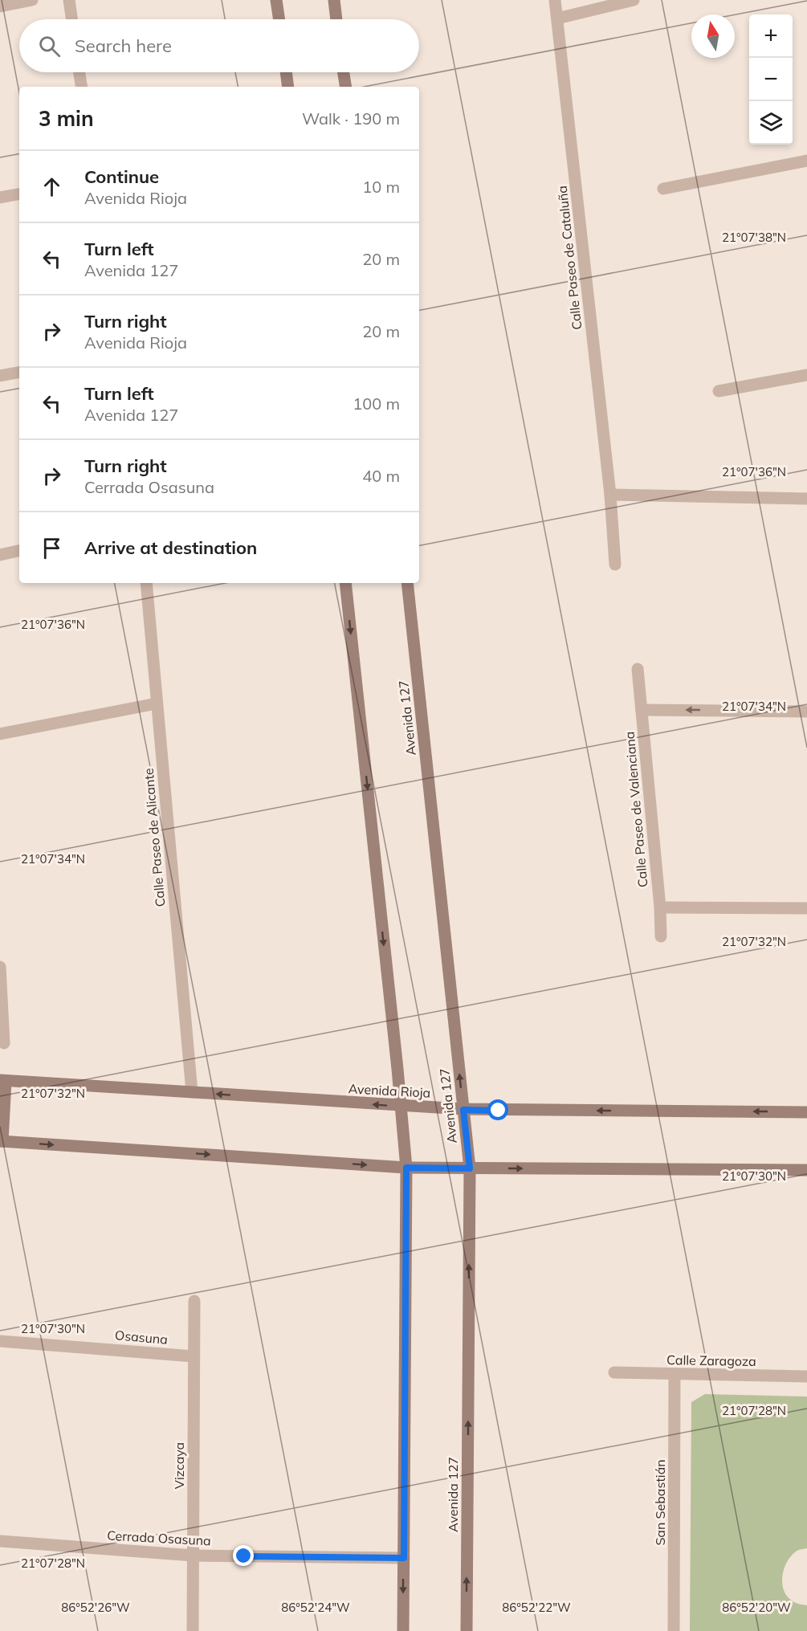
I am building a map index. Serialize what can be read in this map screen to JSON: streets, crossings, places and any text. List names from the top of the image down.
{
  "streets": {
    "main road": ["Avenida 127", "Avenida Rioja"],
    "street": [
      "Calle Paseo de Cataluña",
      "Calle Paseo de Valenciana",
      "Calle Paseo de Alicante",
      "Osasuna",
      "Calle Zaragoza",
      "Vizcaya",
      "San Sebastián",
      "Cerrada Osasuna"
    ]
  },
  "crossings": [
    ["Avenida 127", "Avenida Rioja"],
    ["Calle Paseo de Alicante", "Avenida Rioja"],
    ["Osasuna", "Vizcaya"],
    ["Calle Zaragoza", "San Sebastián"],
    ["Vizcaya", "Cerrada Osasuna"]
  ],
  "north": "top",
  "page": {
    "map_buttons": ["+", "−"],
    "search": "Search here",
    "heading": ["3 min", "Walk · 190 m"],
    "list": [
      ["Continue", "Avenida Rioja", "10 m"],
      ["Turn left", "Avenida 127", "20 m"],
      ["Turn right", "Avenida Rioja", "20 m"],
      ["Turn left", "Avenida 127", "100 m"],
      ["Turn right", "Cerrada Osasuna", "40 m"],
      "Arrive at destination"
    ]
  },
  "coordinates": [
    "21°07'38\"N",
    "21°07'36\"N",
    "21°07'34\"N",
    "21°07'32\"N",
    "21°07'30\"N",
    "21°07'28\"N",
    "86°52'26\"W",
    "86°52'24\"W",
    "86°52'22\"W",
    "86°52'20\"W"
  ]
}
